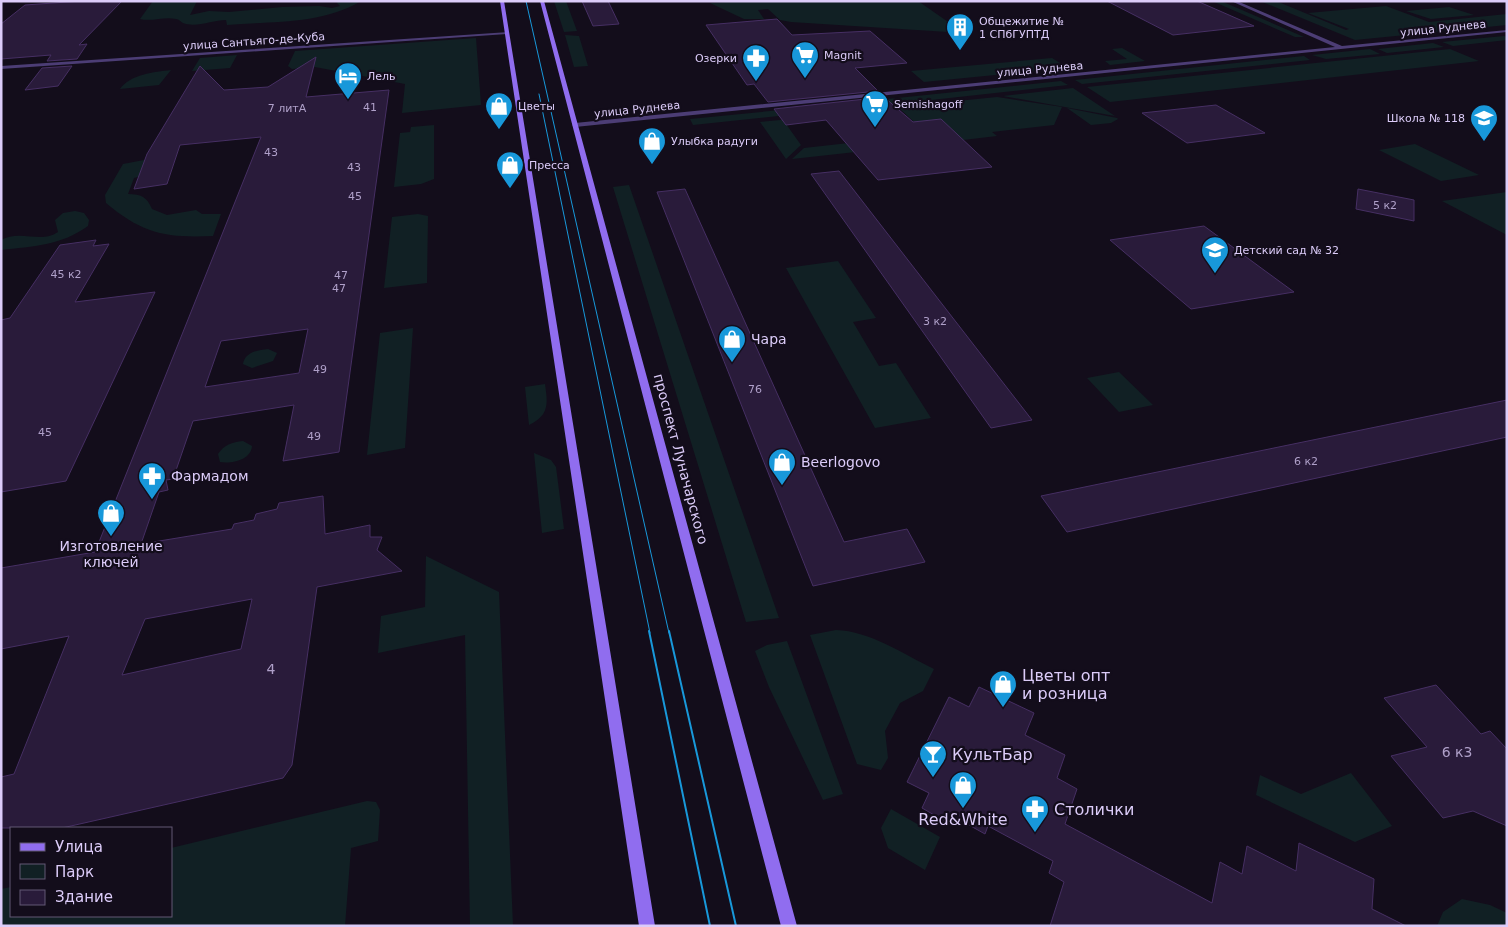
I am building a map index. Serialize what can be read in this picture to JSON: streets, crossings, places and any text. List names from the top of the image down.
{
  "streets": {
    "main road": ["проспект Луначарского"],
    "street": ["улица Руднева", "улица Сантьяго-де-Куба"]
  },
  "crossings": [
    ["улица Руднева", "проспект Луначарского"]
  ],
  "places": {
    "building": ["Общежитие № 1 СПбГУПТД"],
    "supermarket": ["Magnit", "Semishagoff"],
    "pharmacy": ["Озерки", "Фармадом", "Столички"],
    "hotel": ["Лель"],
    "shop": [
      "Цветы",
      "Улыбка радуги",
      "Пресса",
      "Чара",
      "Beerlogovo",
      "Изготовление ключей",
      "Цветы опт и розница",
      "Red&White"
    ],
    "school or university": ["Школа № 118", "Детский сад № 32"],
    "bar": ["КультБар"]
  },
  "house_numbers": [
    "41",
    "7 литА",
    "43",
    "43",
    "45",
    "5 к2",
    "45 к2",
    "47",
    "47",
    "3 к2",
    "49",
    "76",
    "45",
    "49",
    "6 к2",
    "4",
    "6 к3"
  ],
  "legend": ["Улица", "Парк", "Здание"]
}
